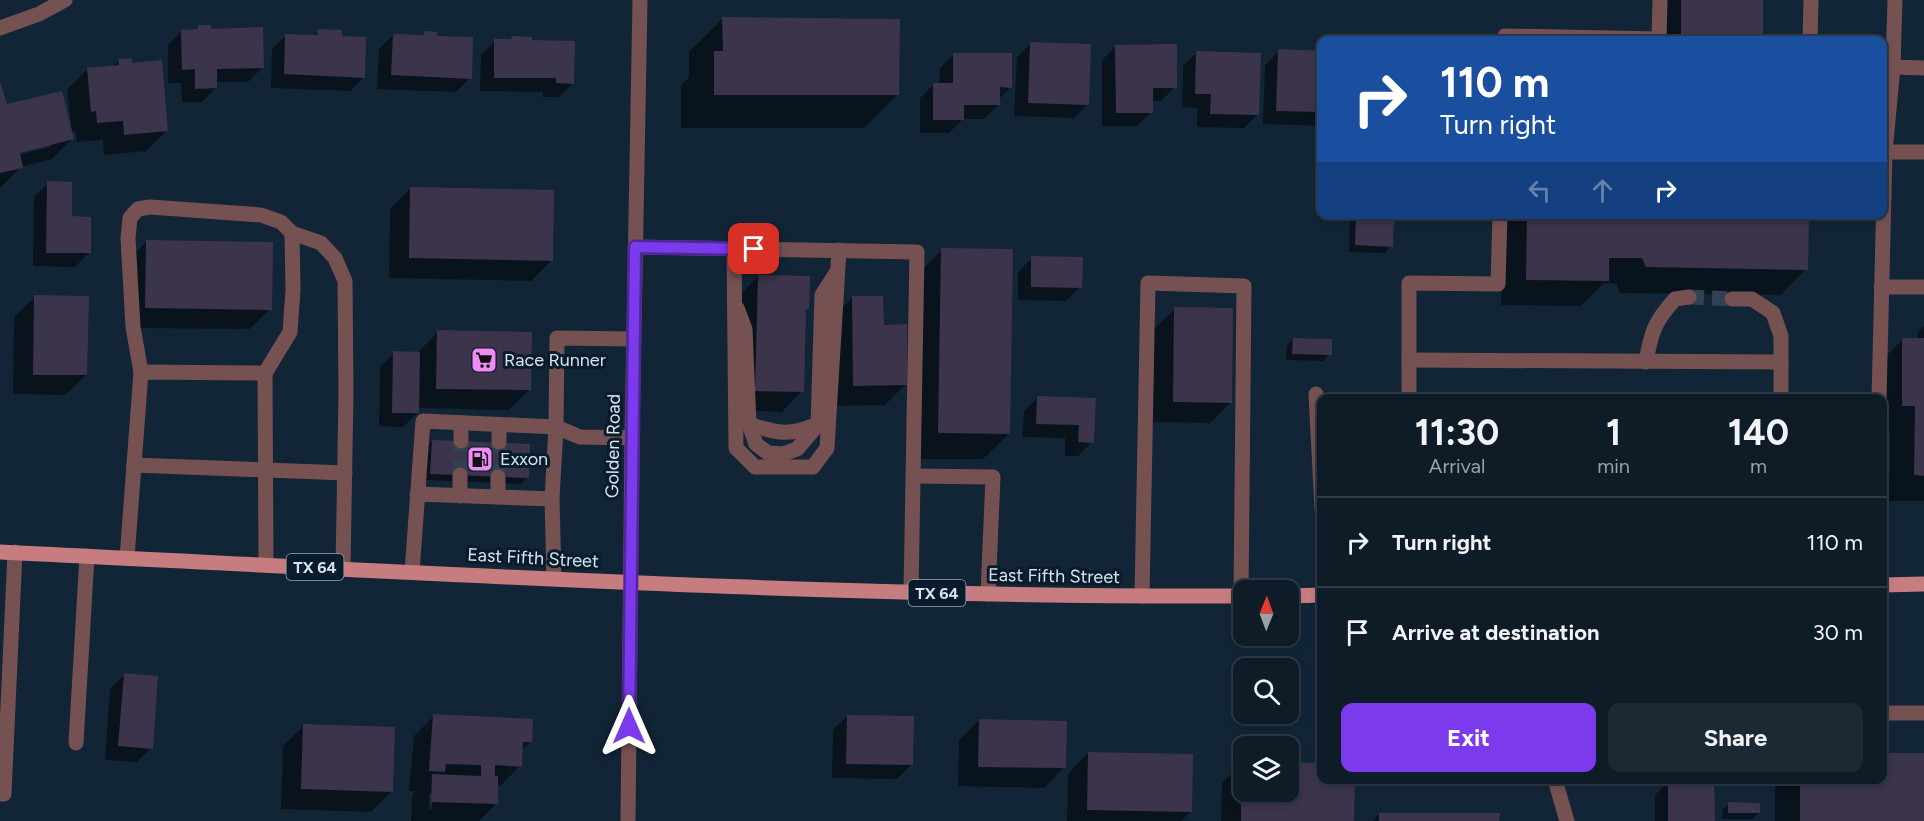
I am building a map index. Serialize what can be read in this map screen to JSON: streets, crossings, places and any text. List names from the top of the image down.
{
  "streets": {
    "main road": ["East Fifth Street", "TX 64"],
    "street": ["Golden Road"]
  },
  "crossings": [
    ["Golden Road", "East Fifth Street"]
  ],
  "places": {
    "supermarket": ["Race Runner"],
    "fuel station": ["Exxon"]
  },
  "north": "top",
  "page": {
    "turn": ["110 m", "Turn right"],
    "eta": [
      "11:30",
      "Arrival",
      "1",
      "min",
      "140",
      "m"
    ],
    "list": [
      {
        "name": "Turn right",
        "value": "110 m"
      },
      {
        "name": "Arrive at destination",
        "value": "30 m"
      }
    ],
    "buttons": ["Exit", "Share"]
  }
}
